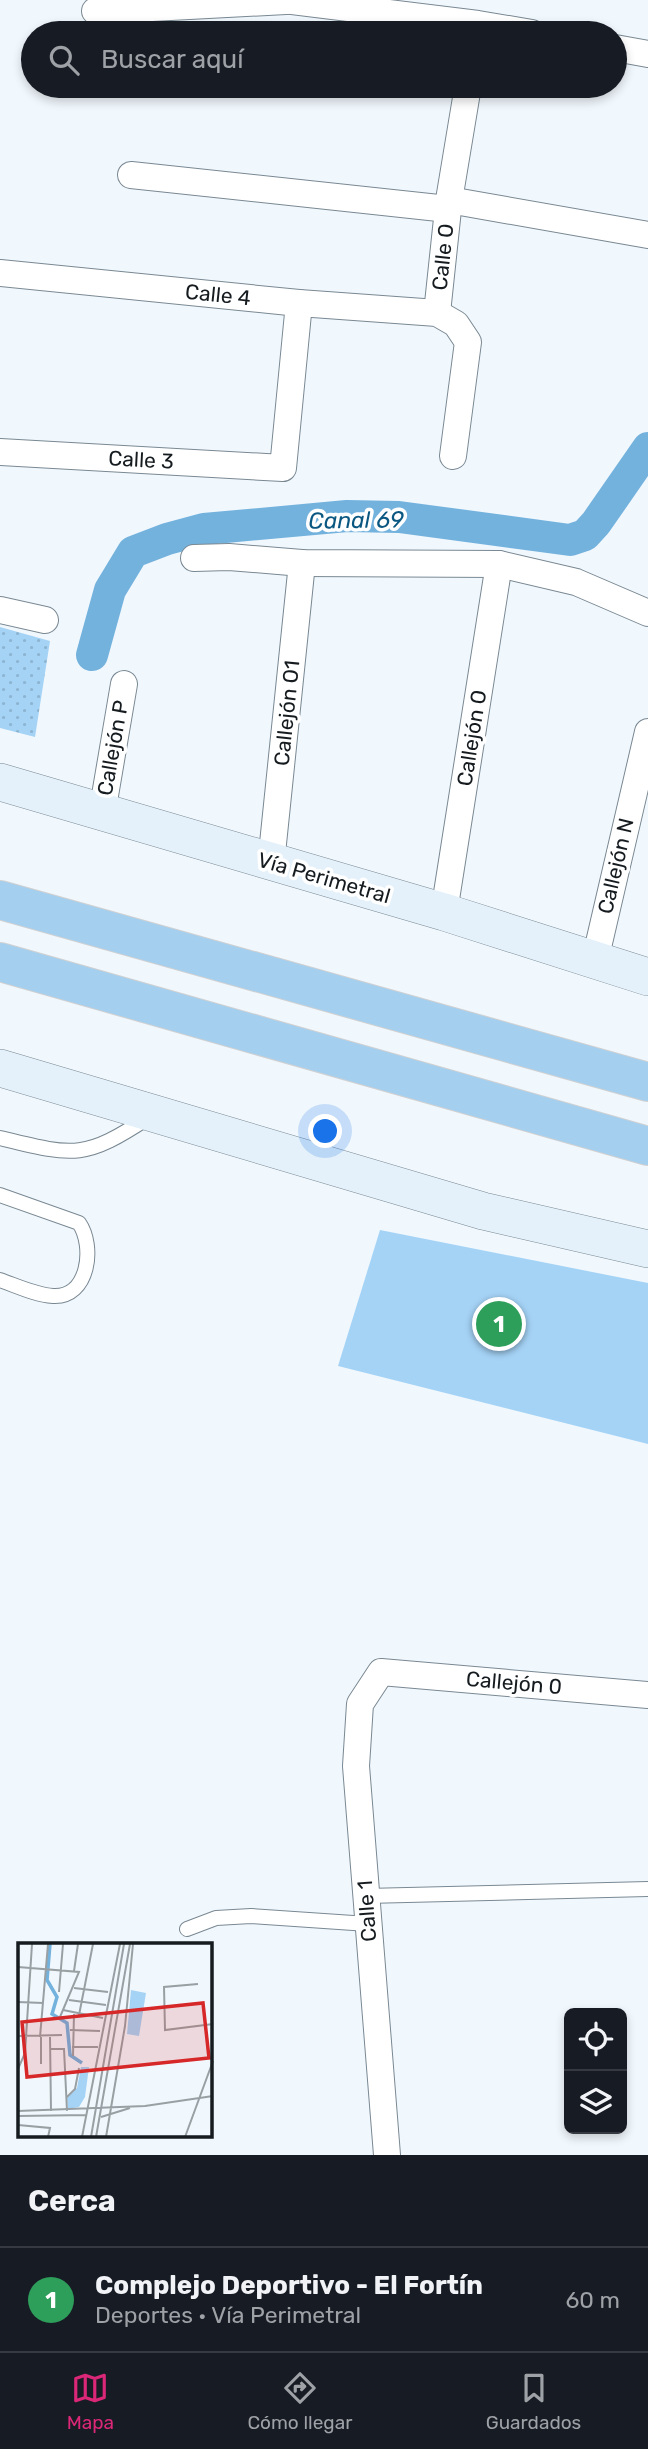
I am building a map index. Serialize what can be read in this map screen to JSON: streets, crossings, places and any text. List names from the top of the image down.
{
  "streets": {
    "main road": ["Vía Perimetral"],
    "street": [
      "Calle O",
      "Calle 4",
      "Calle 3",
      "Callejón O1",
      "Callejón O",
      "Callejón P",
      "Callejón N",
      "Callejón 0",
      "Calle 1"
    ]
  },
  "crossings": [
    ["Calle O", "Calle 4"],
    ["Calle 4", "Calle 3"],
    ["Callejón O1", "Vía Perimetral"],
    ["Callejón O", "Vía Perimetral"],
    ["Callejón P", "Vía Perimetral"],
    ["Callejón N", "Vía Perimetral"],
    ["Callejón 0", "Calle 1"]
  ],
  "water": ["Canal 69"],
  "page": {
    "search": "Buscar aquí",
    "pins": "1",
    "heading": "Cerca",
    "list": [
      {
        "mark": "1",
        "name": "Complejo Deportivo - El Fortín",
        "note": "Deportes · Vía Perimetral",
        "value": "60 m"
      }
    ],
    "nav": ["Mapa", "Cómo llegar", "Guardados"]
  }
}
